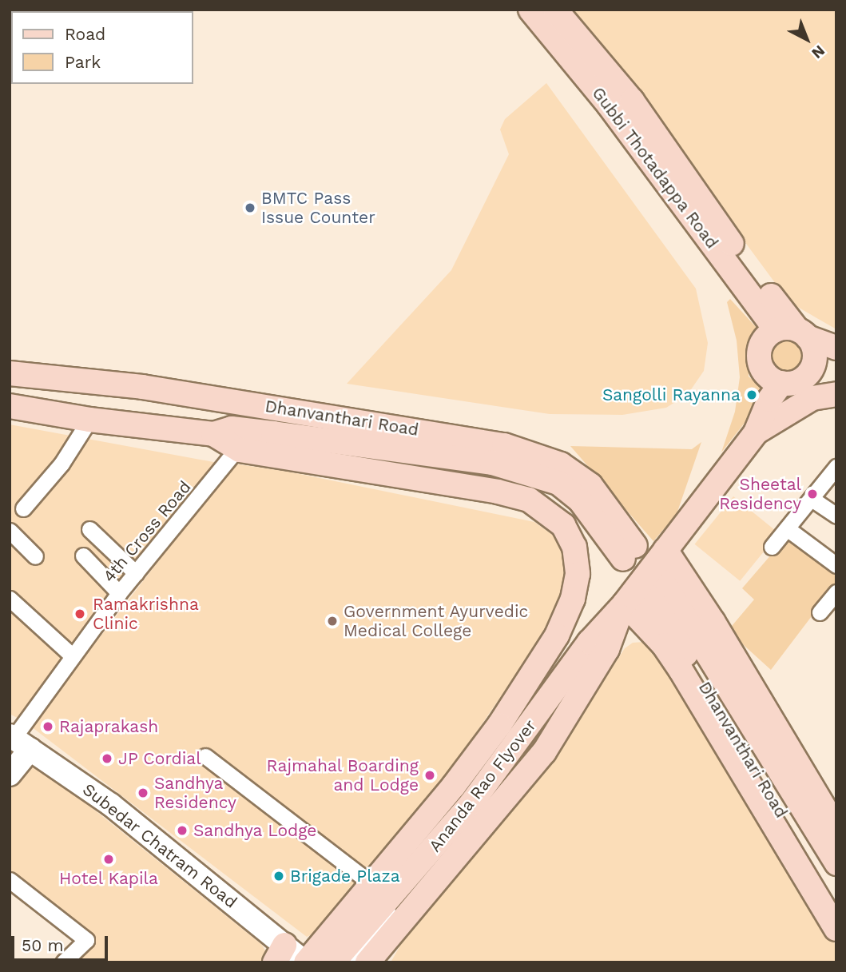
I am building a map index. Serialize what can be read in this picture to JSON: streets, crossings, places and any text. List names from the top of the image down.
{
  "streets": {
    "main road": ["Gubbi Thotadappa Road", "Dhanvanthari Road", "Ananda Rao Flyover"],
    "street": ["4th Cross Road", "Subedar Chatram Road"]
  },
  "crossings": [
    ["Dhanvanthari Road", "4th Cross Road"],
    ["Dhanvanthari Road", "Ananda Rao Flyover"],
    ["4th Cross Road", "Subedar Chatram Road"]
  ],
  "places": [
    "BMTC Pass Issue Counter",
    "Sangolli Rayanna",
    "Sheetal Residency",
    "Ramakrishna Clinic",
    "Government Ayurvedic Medical College",
    "Rajaprakash",
    "JP Cordial",
    "Rajmahal Boarding and Lodge",
    "Sandhya Residency",
    "Sandhya Lodge",
    "Hotel Kapila",
    "Brigade Plaza"
  ],
  "legend": ["Road", "Park"],
  "scale_bar": "50 m",
  "north": "bottom right"
}
